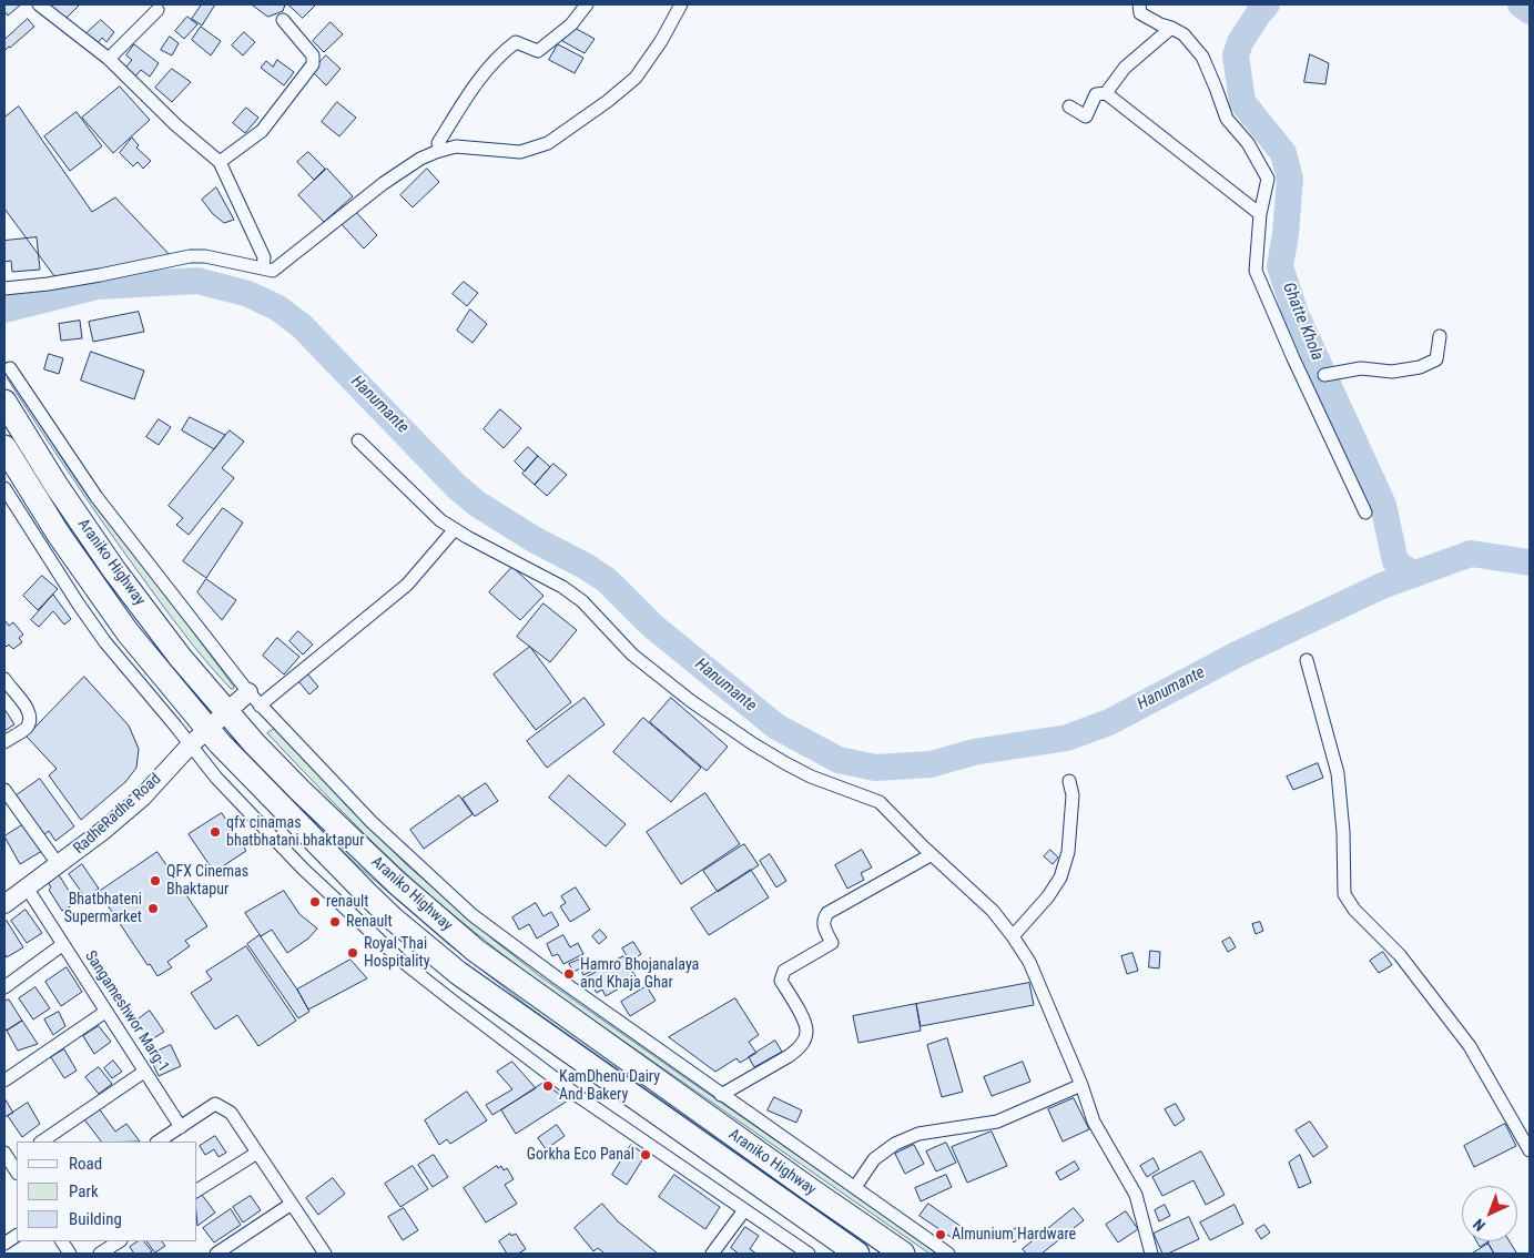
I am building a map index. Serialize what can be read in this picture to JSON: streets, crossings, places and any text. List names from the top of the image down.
{
  "streets": {
    "highway": ["Araniko Highway"],
    "main road": ["RadheRadhe Road"],
    "street": ["Sangameshwor Marg-1"]
  },
  "crossings": [
    ["Araniko Highway", "RadheRadhe Road"],
    ["RadheRadhe Road", "Sangameshwor Marg-1"]
  ],
  "water": ["Ghatte Khola", "Hanumante"],
  "places": [
    "qfx cinamas bhatbhatani bhaktapur",
    "QFX Cinemas Bhaktapur",
    "renault",
    "Bhatbhateni Supermarket",
    "Renault",
    "Royal Thai Hospitality",
    "Hamro Bhojanalaya and Khaja Ghar",
    "KamDhenu Dairy And Bakery",
    "Gorkha Eco Panal",
    "Almunium Hardware"
  ],
  "legend": ["Road", "Park", "Building"],
  "north": "bottom left"
}
